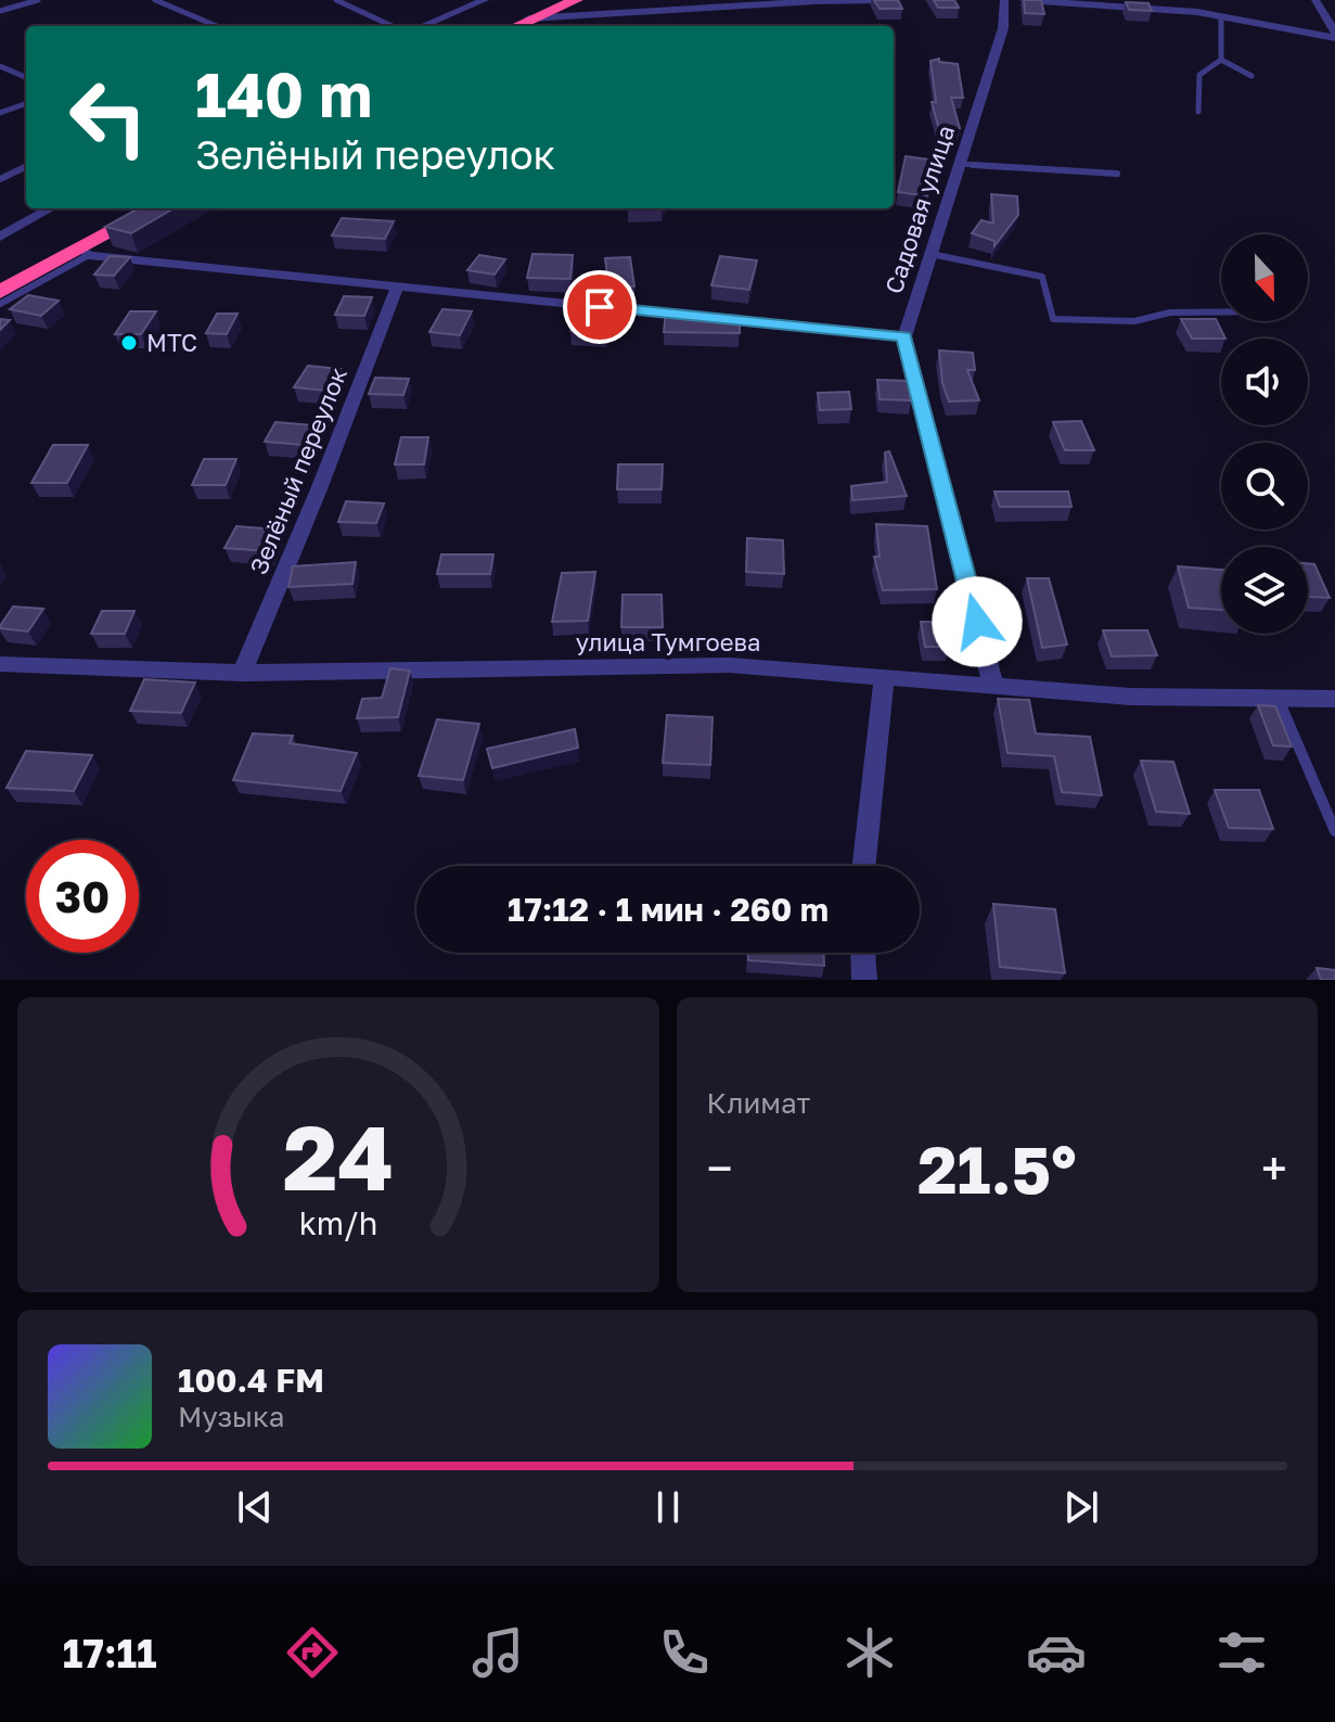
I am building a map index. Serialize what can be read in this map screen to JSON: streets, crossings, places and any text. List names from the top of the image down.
{
  "streets": {
    "street": ["Садовая улица", "Зелёный переулок", "улица Тумгоева"]
  },
  "crossings": [
    ["Зелёный переулок", "улица Тумгоева"]
  ],
  "places": ["МТС"],
  "north": "bottom",
  "page": {
    "turn": ["140 m", "Зелёный переулок"],
    "limit": "30",
    "trip": "17:12 · 1 мин · 260 m",
    "tile": "Климат",
    "heat": ["−", "21.5°", "+"],
    "song": ["100.4 FM", "Музыка"],
    "tabs": "17:11",
    "gauge": ["24", "km/h"]
  }
}
